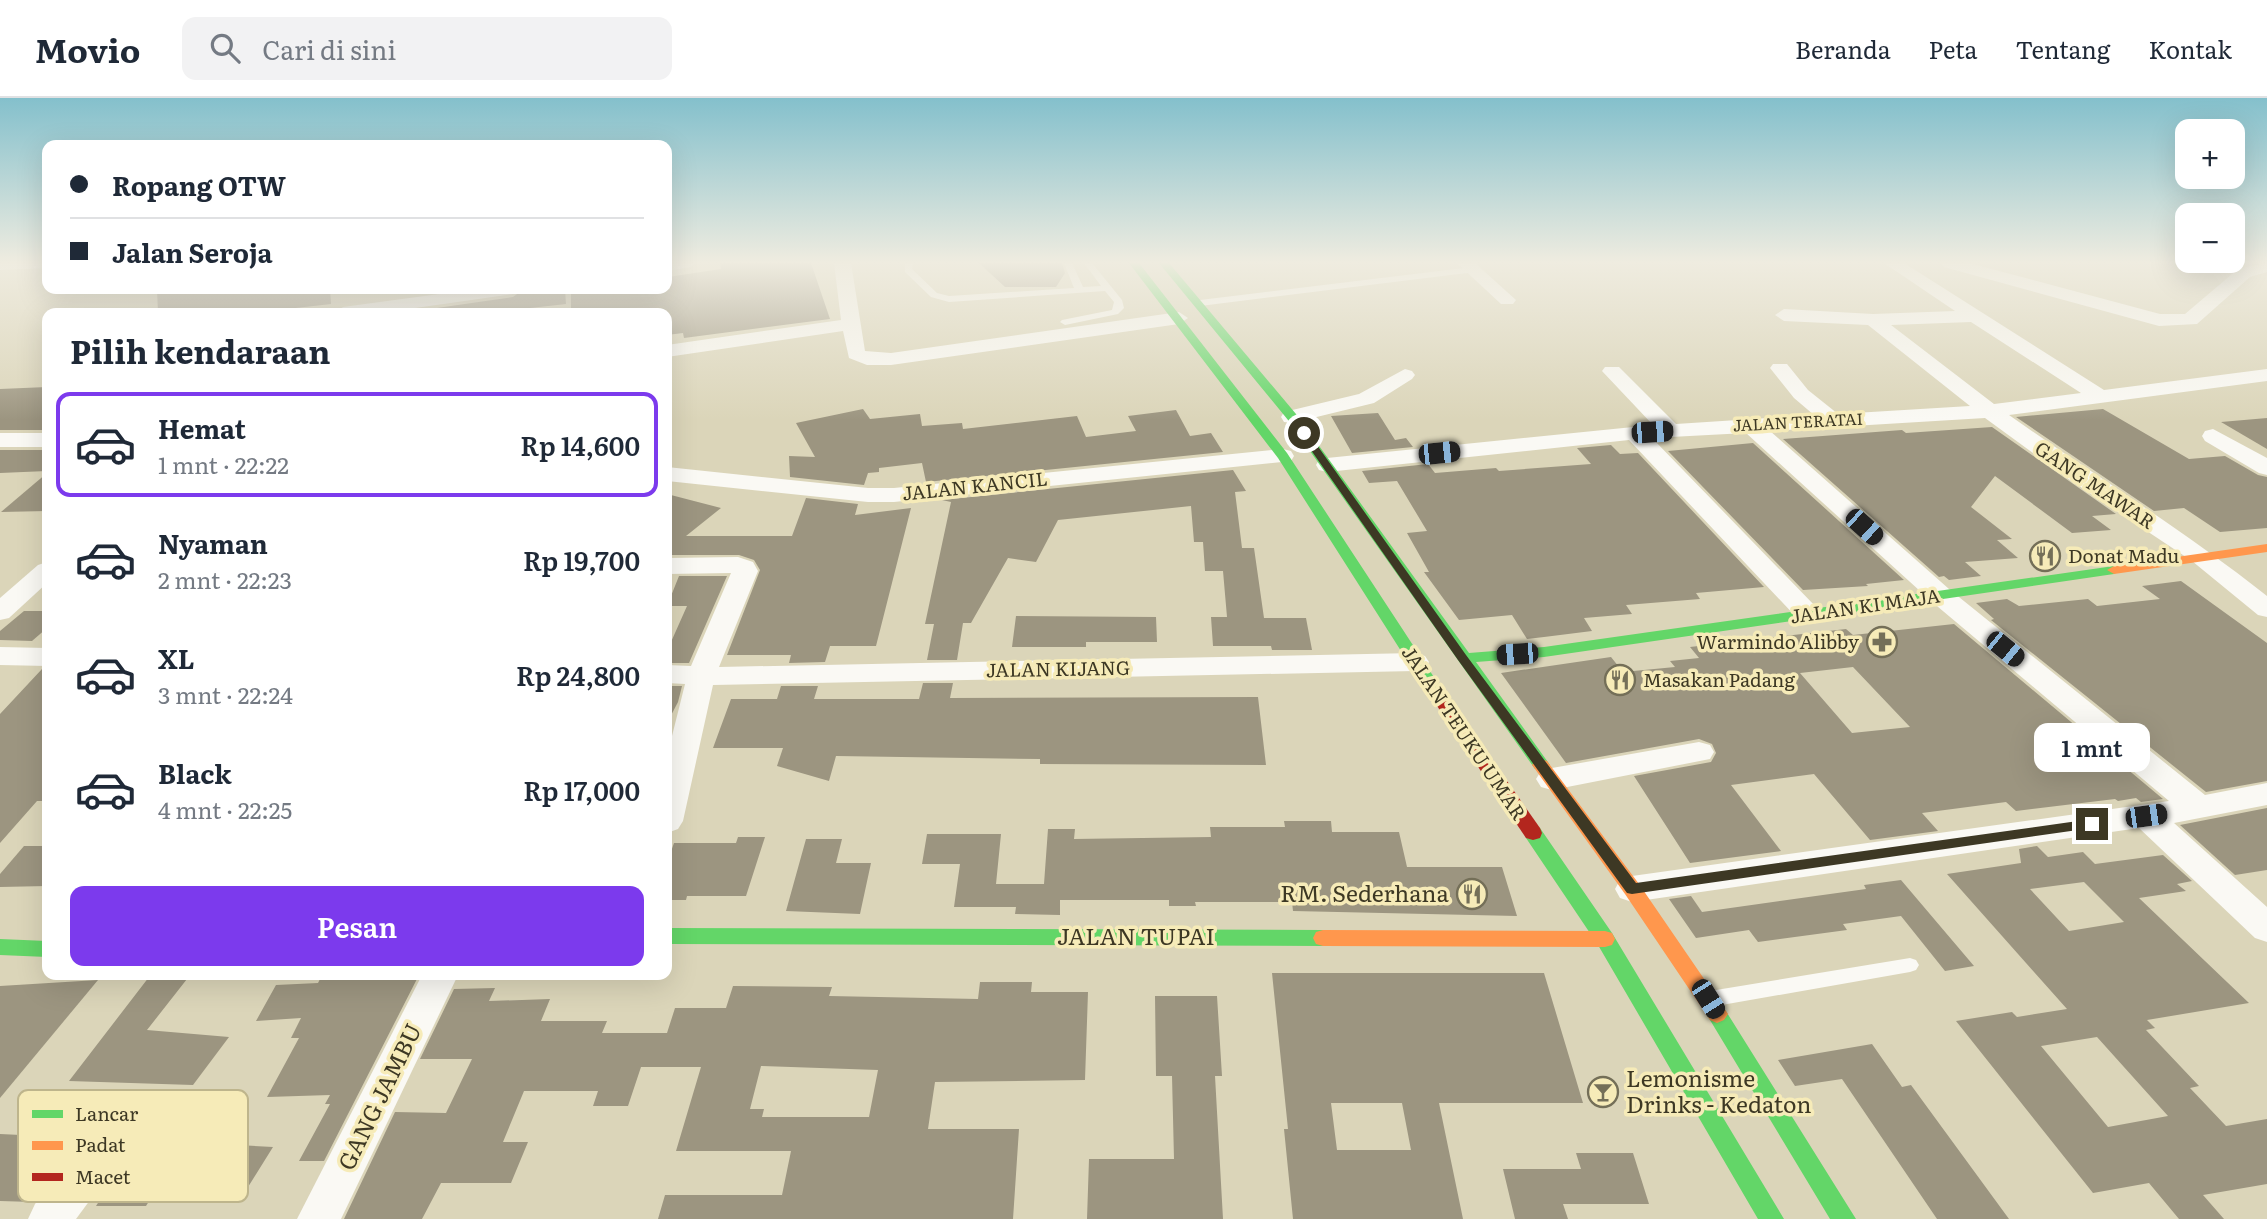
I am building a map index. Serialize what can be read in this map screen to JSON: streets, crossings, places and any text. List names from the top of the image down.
{
  "streets": {
    "main road": ["JALAN KI MAJA", "JALAN TEUKU UMAR", "JALAN TUPAI"],
    "street": [
      "JALAN TERATAI",
      "GANG MAWAR",
      "JALAN KANCIL",
      "JALAN KIJANG",
      "GANG JAMBU"
    ]
  },
  "crossings": [
    ["JALAN TERATAI", "GANG MAWAR"],
    ["JALAN TERATAI", "JALAN TEUKU UMAR"],
    ["GANG MAWAR", "JALAN KI MAJA"],
    ["JALAN KANCIL", "JALAN TEUKU UMAR"],
    ["JALAN KI MAJA", "JALAN TEUKU UMAR"],
    ["JALAN KIJANG", "JALAN TEUKU UMAR"],
    ["JALAN TEUKU UMAR", "JALAN TUPAI"]
  ],
  "places": {
    "restaurant": ["Donat Madu", "Masakan Padang", "RM. Sederhana"],
    "pharmacy": ["Warmindo Alibby"],
    "bar": ["Lemonisme Drinks - Kedaton"]
  },
  "legend": ["Lancar", "Padat", "Macet"],
  "page": {
    "header": "Movio",
    "search": "Cari di sini",
    "nav": [
      "Beranda",
      "Peta",
      "Tentang",
      "Kontak"
    ],
    "map_buttons": ["+", "−"],
    "banner": ["Ropang OTW", "Jalan Seroja"],
    "heading": "Pilih kendaraan",
    "list": [
      {
        "name": "Hemat",
        "note": "1 mnt · 22:22",
        "value": "Rp 14,600"
      },
      {
        "name": "Nyaman",
        "note": "2 mnt · 22:23",
        "value": "Rp 19,700"
      },
      {
        "name": "XL",
        "note": "3 mnt · 22:24",
        "value": "Rp 24,800"
      },
      {
        "name": "Black",
        "note": "4 mnt · 22:25",
        "value": "Rp 17,000"
      }
    ],
    "bubble": "1 mnt",
    "buttons": "Pesan"
  }
}
